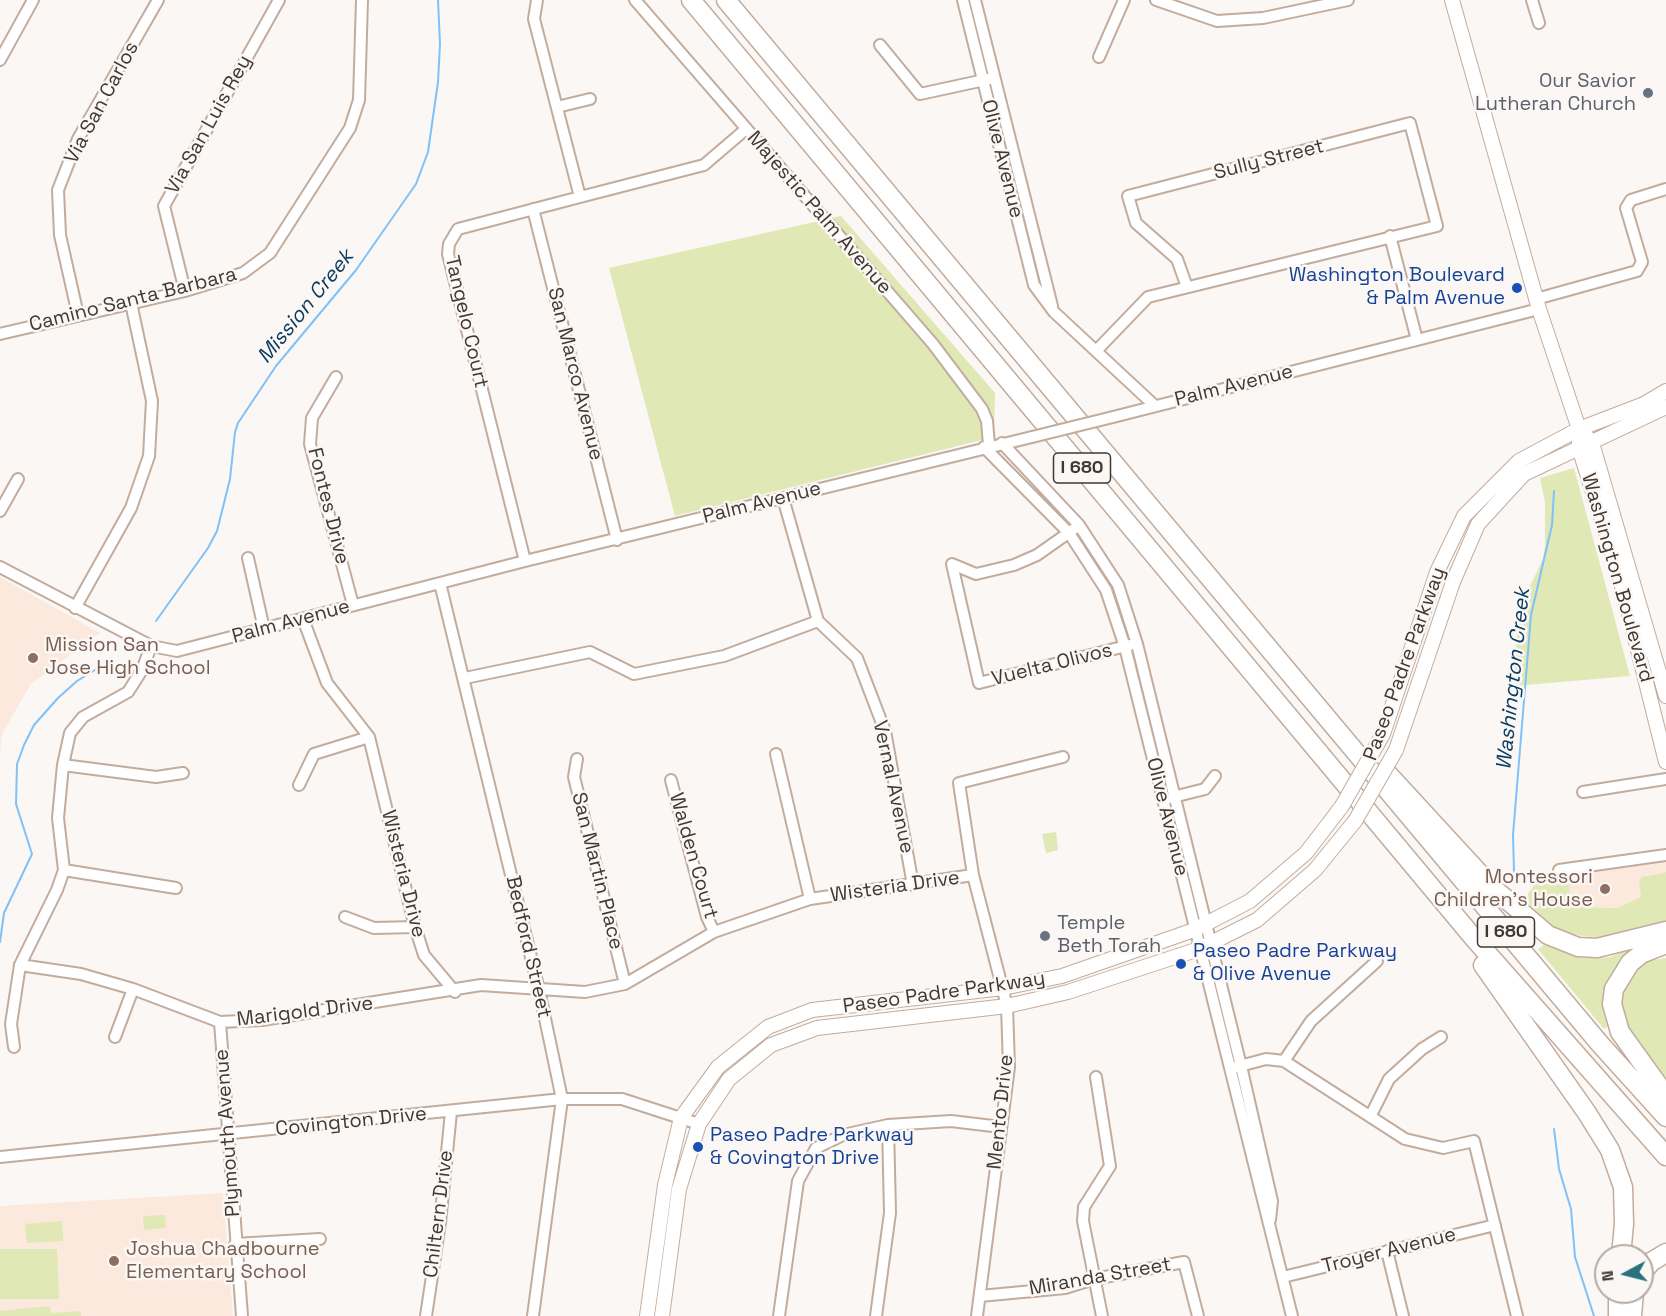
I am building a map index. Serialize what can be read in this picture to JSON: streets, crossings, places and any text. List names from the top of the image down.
{
  "streets": {
    "highway": ["I 680"],
    "main road": ["Washington Boulevard", "Paseo Padre Parkway"],
    "street": [
      "Via San Carlos",
      "Via San Luis Rey",
      "Olive Avenue",
      "Sully Street",
      "Majestic Palm Avenue",
      "Camino Santa Barbara",
      "Tangelo Court",
      "San Marco Avenue",
      "Palm Avenue",
      "Fontes Drive",
      "Vuelta Olivos",
      "Vernal Avenue",
      "Walden Court",
      "San Martin Place",
      "Wisteria Drive",
      "Bedford Street",
      "Marigold Drive",
      "Mento Drive",
      "Covington Drive",
      "Plymouth Avenue",
      "Chiltern Drive",
      "Troyer Avenue",
      "Miranda Street"
    ]
  },
  "crossings": [
    ["Via San Carlos", "Camino Santa Barbara"],
    ["Via San Luis Rey", "Camino Santa Barbara"],
    ["Olive Avenue", "Majestic Palm Avenue"],
    ["Olive Avenue", "Palm Avenue"],
    ["Olive Avenue", "Paseo Padre Parkway"],
    ["Olive Avenue", "Vuelta Olivos"],
    ["Olive Avenue", "Troyer Avenue"],
    ["Majestic Palm Avenue", "Tangelo Court"],
    ["Majestic Palm Avenue", "Palm Avenue"],
    ["Tangelo Court", "San Marco Avenue"],
    ["Tangelo Court", "Palm Avenue"],
    ["San Marco Avenue", "Palm Avenue"],
    ["Palm Avenue", "Fontes Drive"],
    ["Palm Avenue", "Washington Boulevard"],
    ["Palm Avenue", "Wisteria Drive"],
    ["Palm Avenue", "Bedford Street"],
    ["Washington Boulevard", "Paseo Padre Parkway"],
    ["Paseo Padre Parkway", "Mento Drive"],
    ["Paseo Padre Parkway", "Covington Drive"],
    ["Vernal Avenue", "Wisteria Drive"],
    ["Walden Court", "Wisteria Drive"],
    ["San Martin Place", "Wisteria Drive"],
    ["Wisteria Drive", "Bedford Street"],
    ["Wisteria Drive", "Marigold Drive"],
    ["Wisteria Drive", "Mento Drive"],
    ["Bedford Street", "Covington Drive"],
    ["Marigold Drive", "Plymouth Avenue"],
    ["Mento Drive", "Miranda Street"],
    ["Covington Drive", "Plymouth Avenue"],
    ["Covington Drive", "Chiltern Drive"]
  ],
  "water": ["Mission Creek", "Washington Creek"],
  "places": [
    "Our Savior Lutheran Church",
    "Washington Boulevard & Palm Avenue",
    "Mission San Jose High School",
    "Montessori Children's House",
    "Temple Beth Torah",
    "Paseo Padre Parkway & Olive Avenue",
    "Paseo Padre Parkway & Covington Drive",
    "Joshua Chadbourne Elementary School"
  ],
  "north": "left"
}
